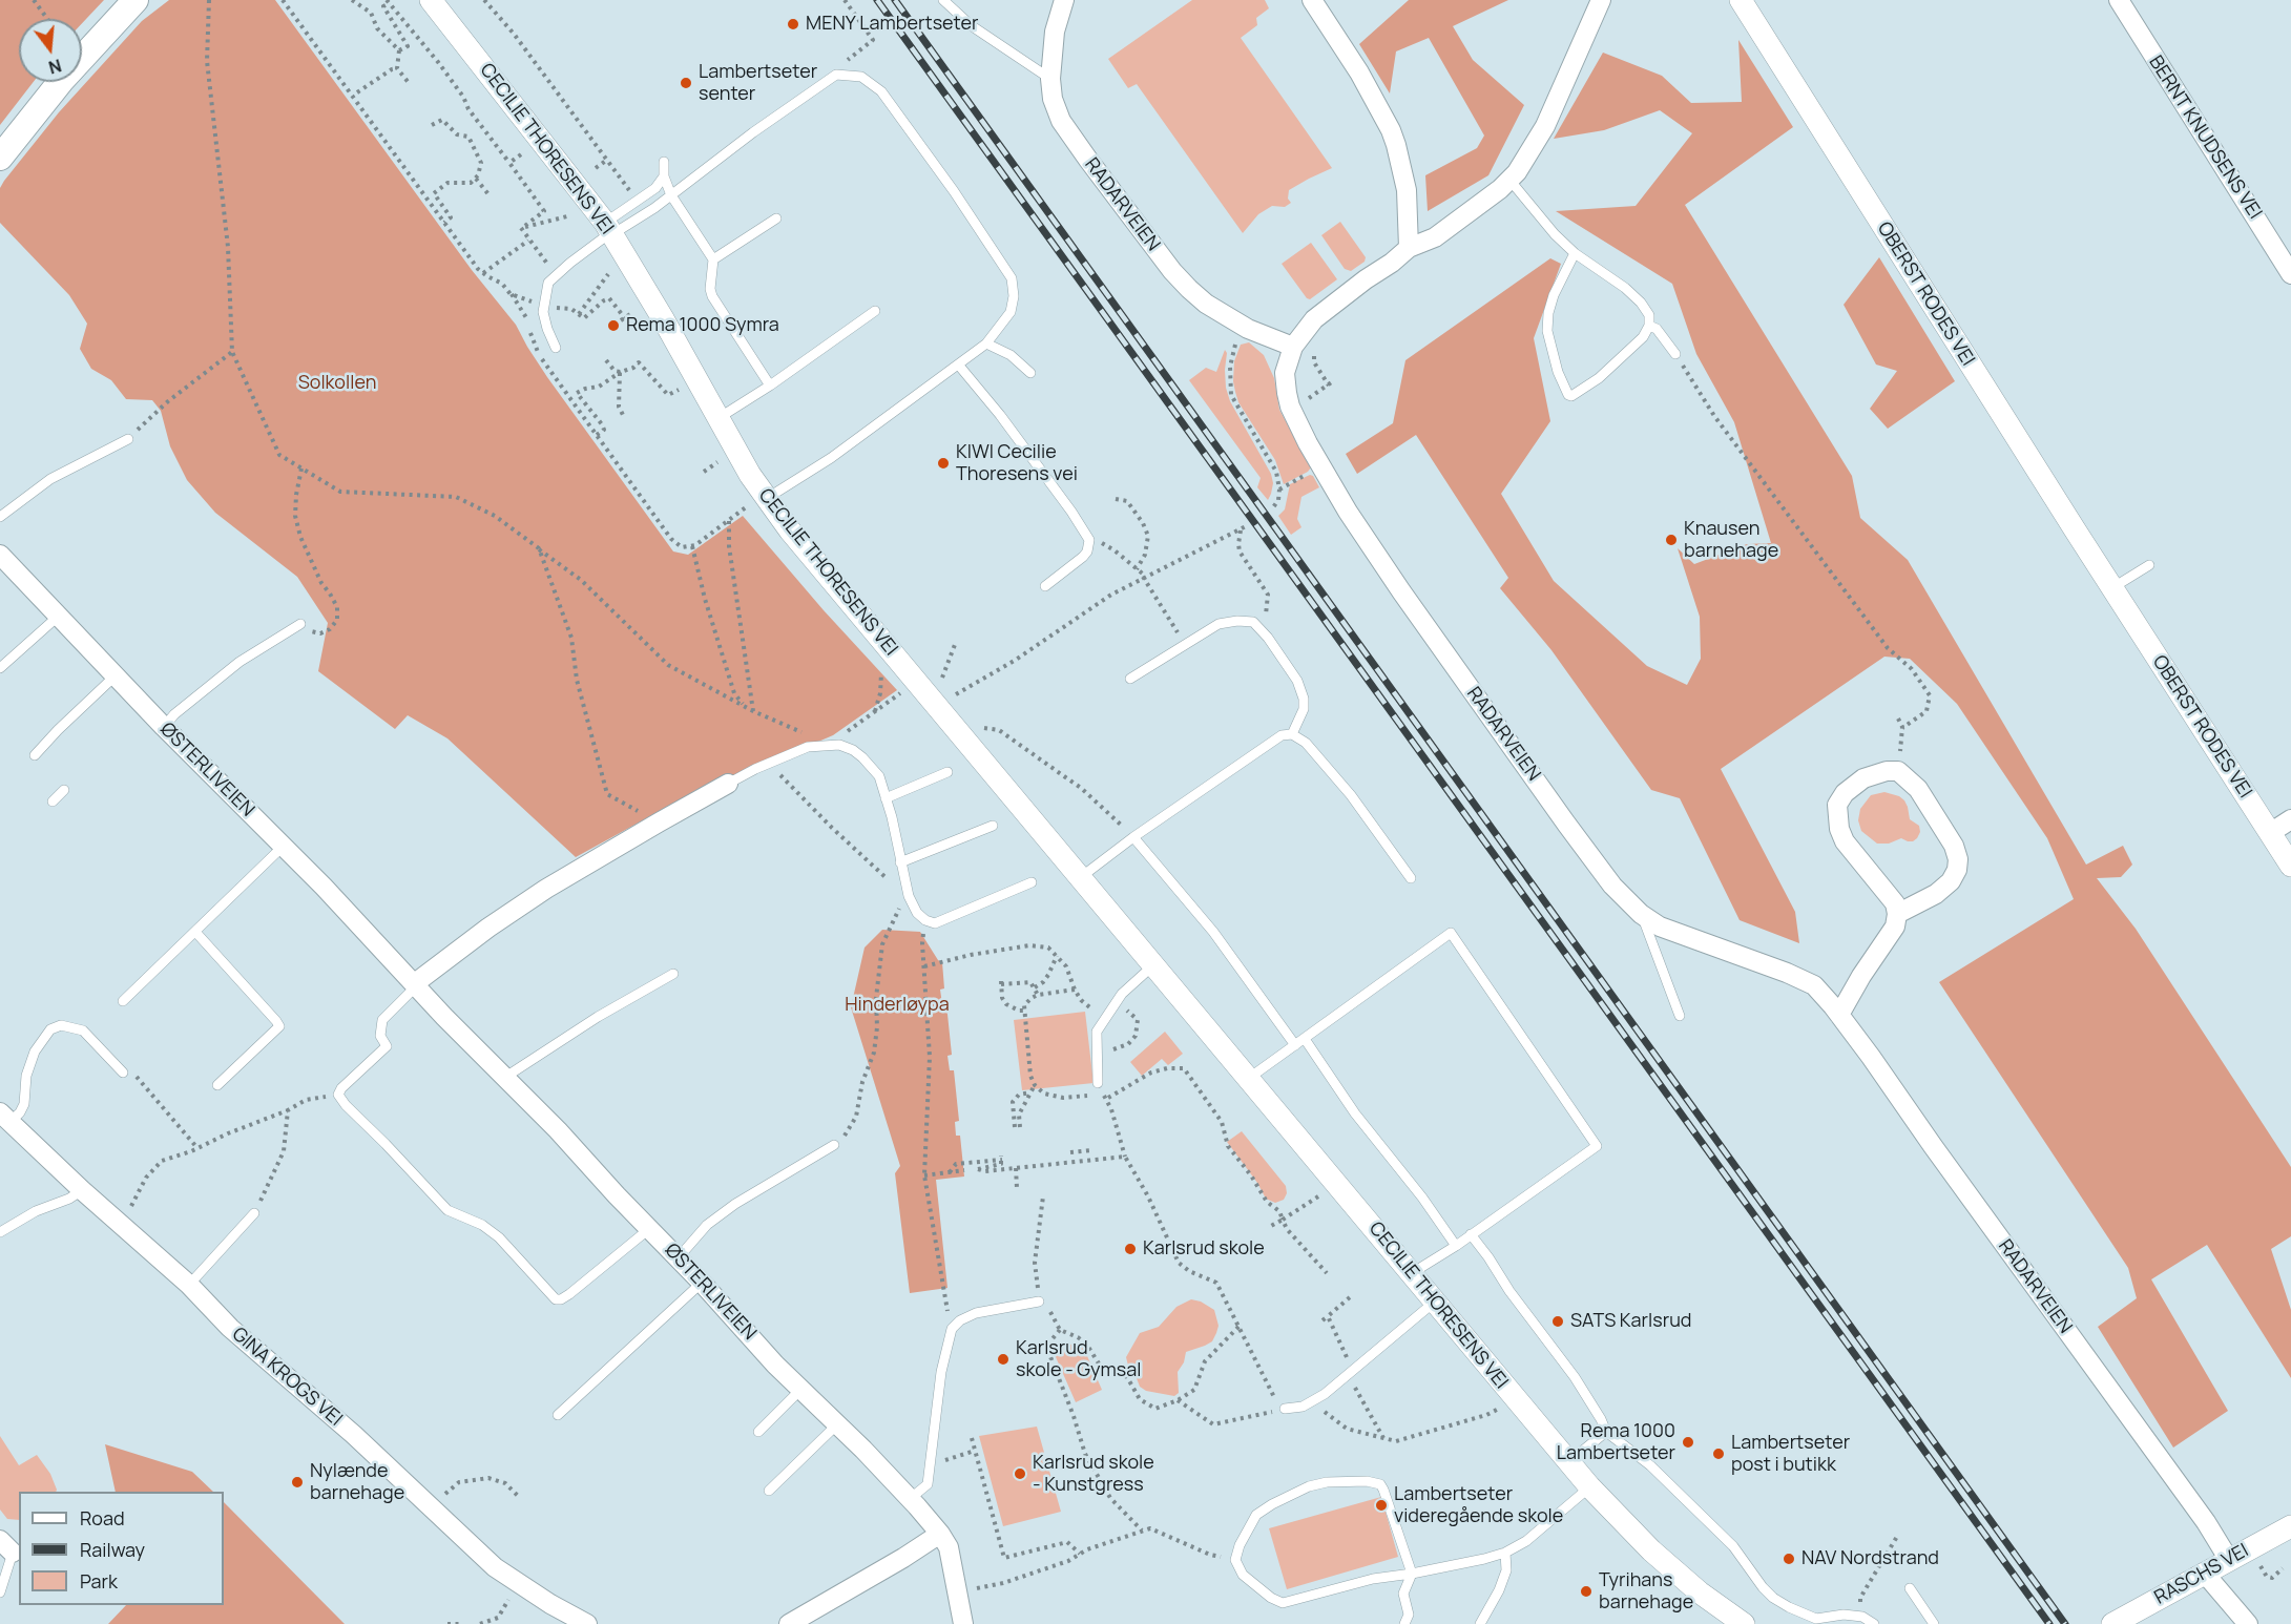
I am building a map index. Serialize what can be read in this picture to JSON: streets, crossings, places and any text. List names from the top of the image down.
{
  "streets": {
    "street": [
      "BERNT KNUDSENS VEI",
      "CECILIE THORESENS VEI",
      "RADARVEIEN",
      "OBERST RODES VEI",
      "ØSTERLIVEIEN",
      "GINA KROGS VEI",
      "RASCHS VEI"
    ]
  },
  "crossings": [
    ["RADARVEIEN", "RASCHS VEI"]
  ],
  "parks": ["Solkollen", "Hinderløypa"],
  "places": [
    "MENY Lambertseter",
    "Lambertseter senter",
    "Rema 1000 Symra",
    "KIWI Cecilie Thoresens vei",
    "Knausen barnehage",
    "Karlsrud skole",
    "SATS Karlsrud",
    "Karlsrud skole - Gymsal",
    "Rema 1000 Lambertseter",
    "Lambertseter post i butikk",
    "Karlsrud skole - Kunstgress",
    "Nylænde barnehage",
    "Lambertseter videregående skole",
    "NAV Nordstrand",
    "Tyrihans barnehage"
  ],
  "legend": ["Road", "Railway", "Park"],
  "north": "bottom"
}
